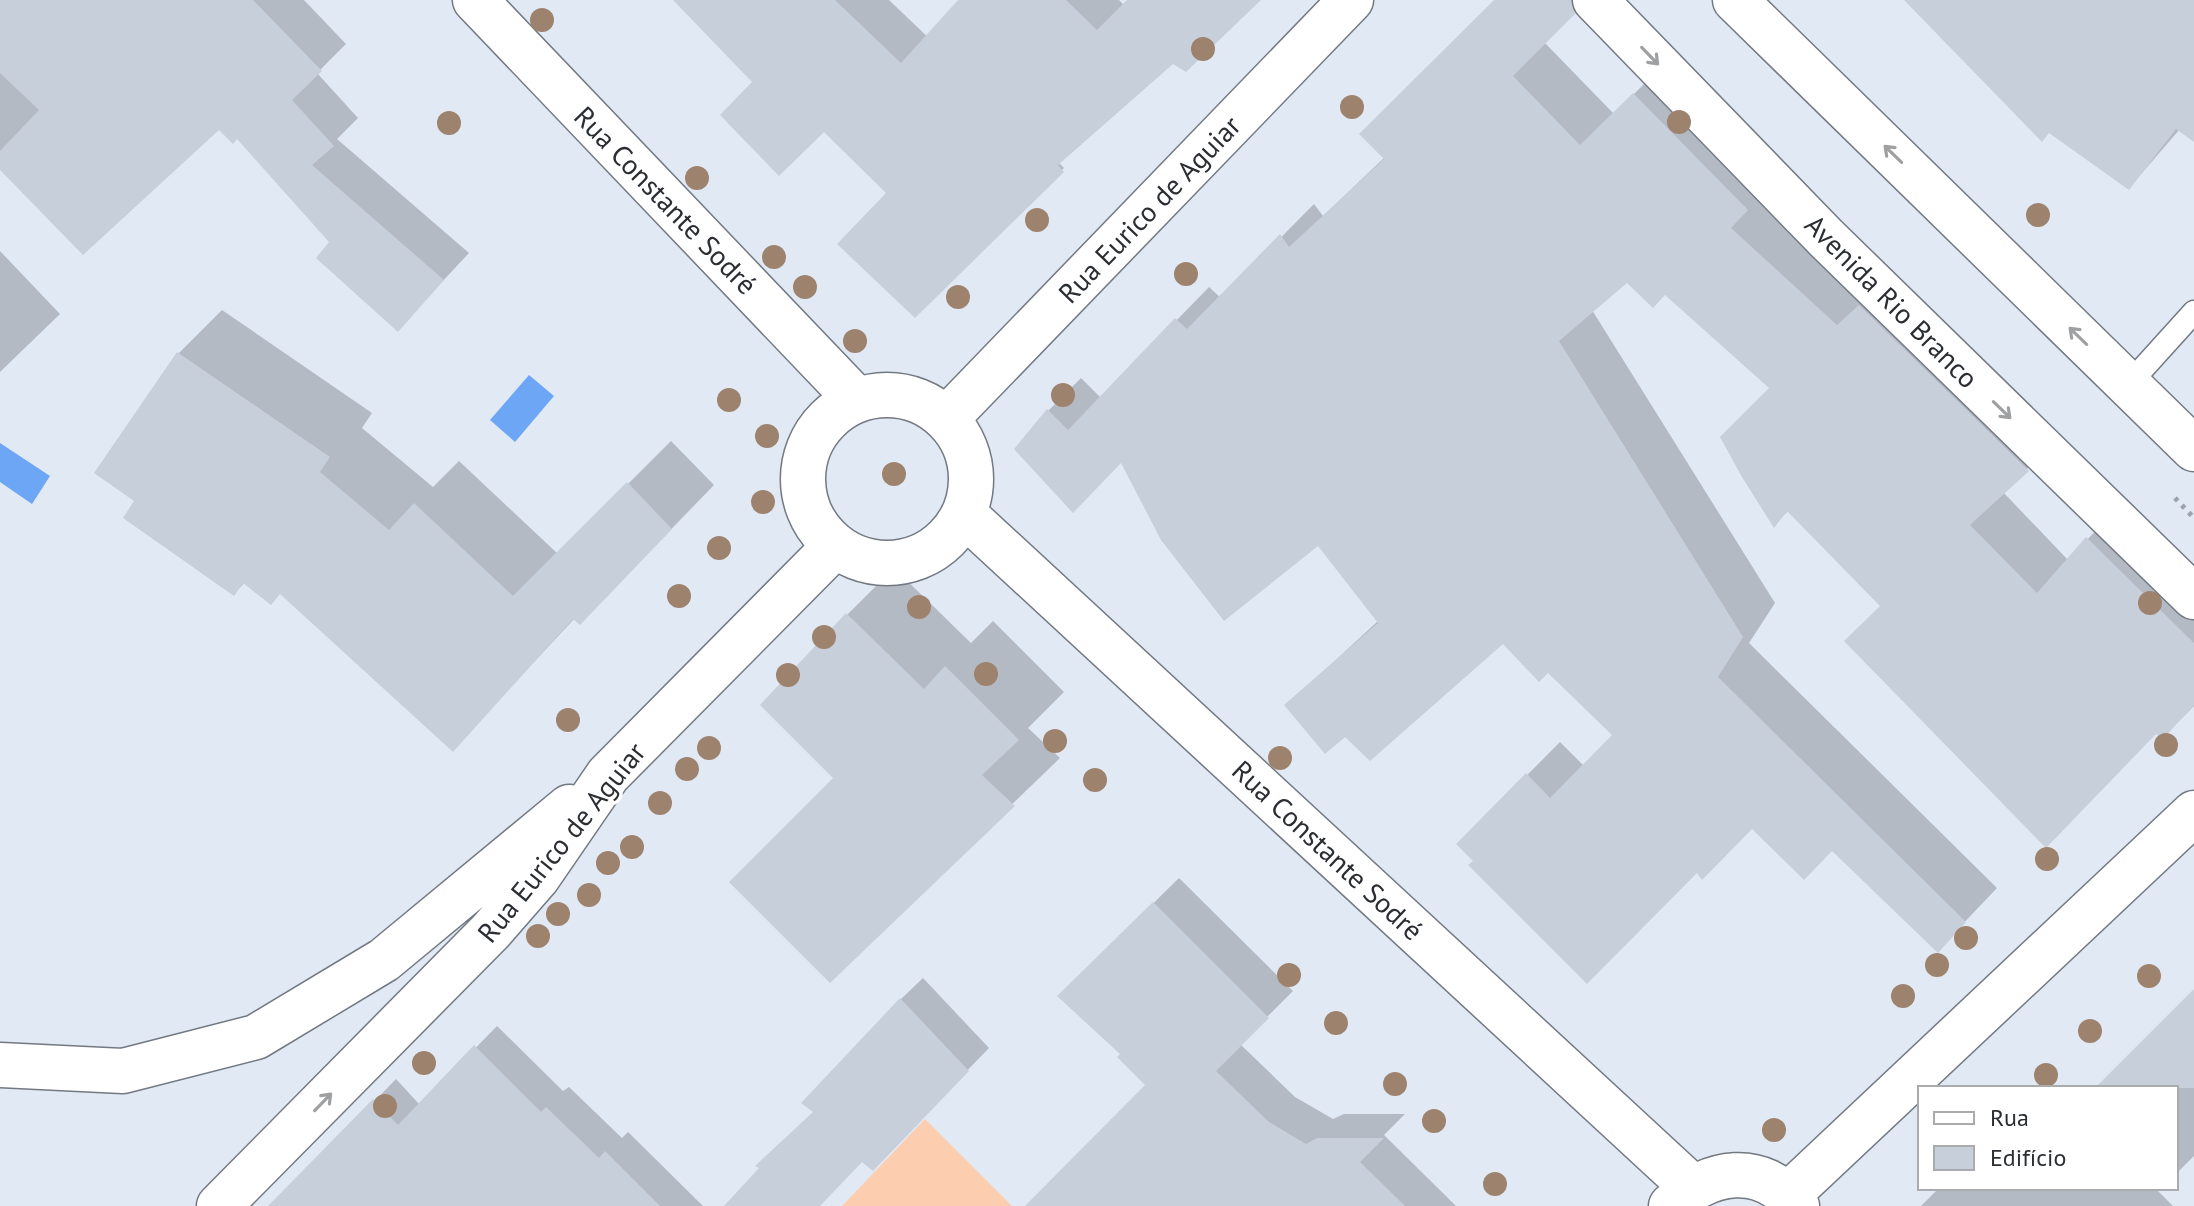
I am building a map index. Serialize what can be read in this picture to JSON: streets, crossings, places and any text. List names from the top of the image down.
{
  "streets": {
    "street": ["Rua Constante Sodré", "Rua Eurico de Aguiar", "Avenida Rio Branco"]
  },
  "crossings": [
    ["Rua Constante Sodré", "Rua Eurico de Aguiar"]
  ],
  "one_way": ["Rua Eurico de Aguiar"],
  "legend": ["Rua", "Edifício"]
}
